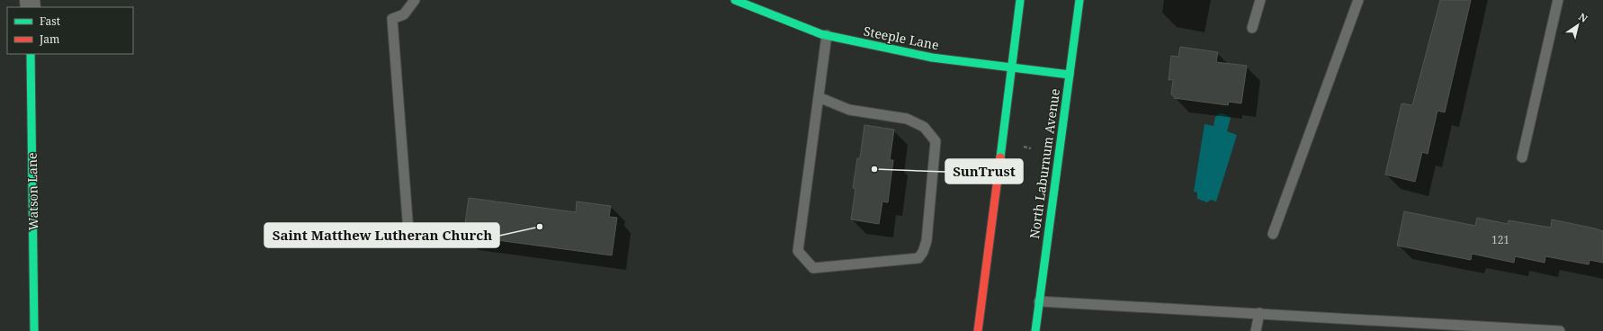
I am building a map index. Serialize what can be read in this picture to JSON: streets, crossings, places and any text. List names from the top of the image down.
{
  "streets": {
    "main road": ["Steeple Lane", "North Laburnum Avenue", "Watson Lane"]
  },
  "crossings": [
    ["Steeple Lane", "North Laburnum Avenue"]
  ],
  "places": ["SunTrust", "Saint Matthew Lutheran Church"],
  "house_numbers": ["121"],
  "legend": ["Fast", "Jam"],
  "north": "top right"
}
